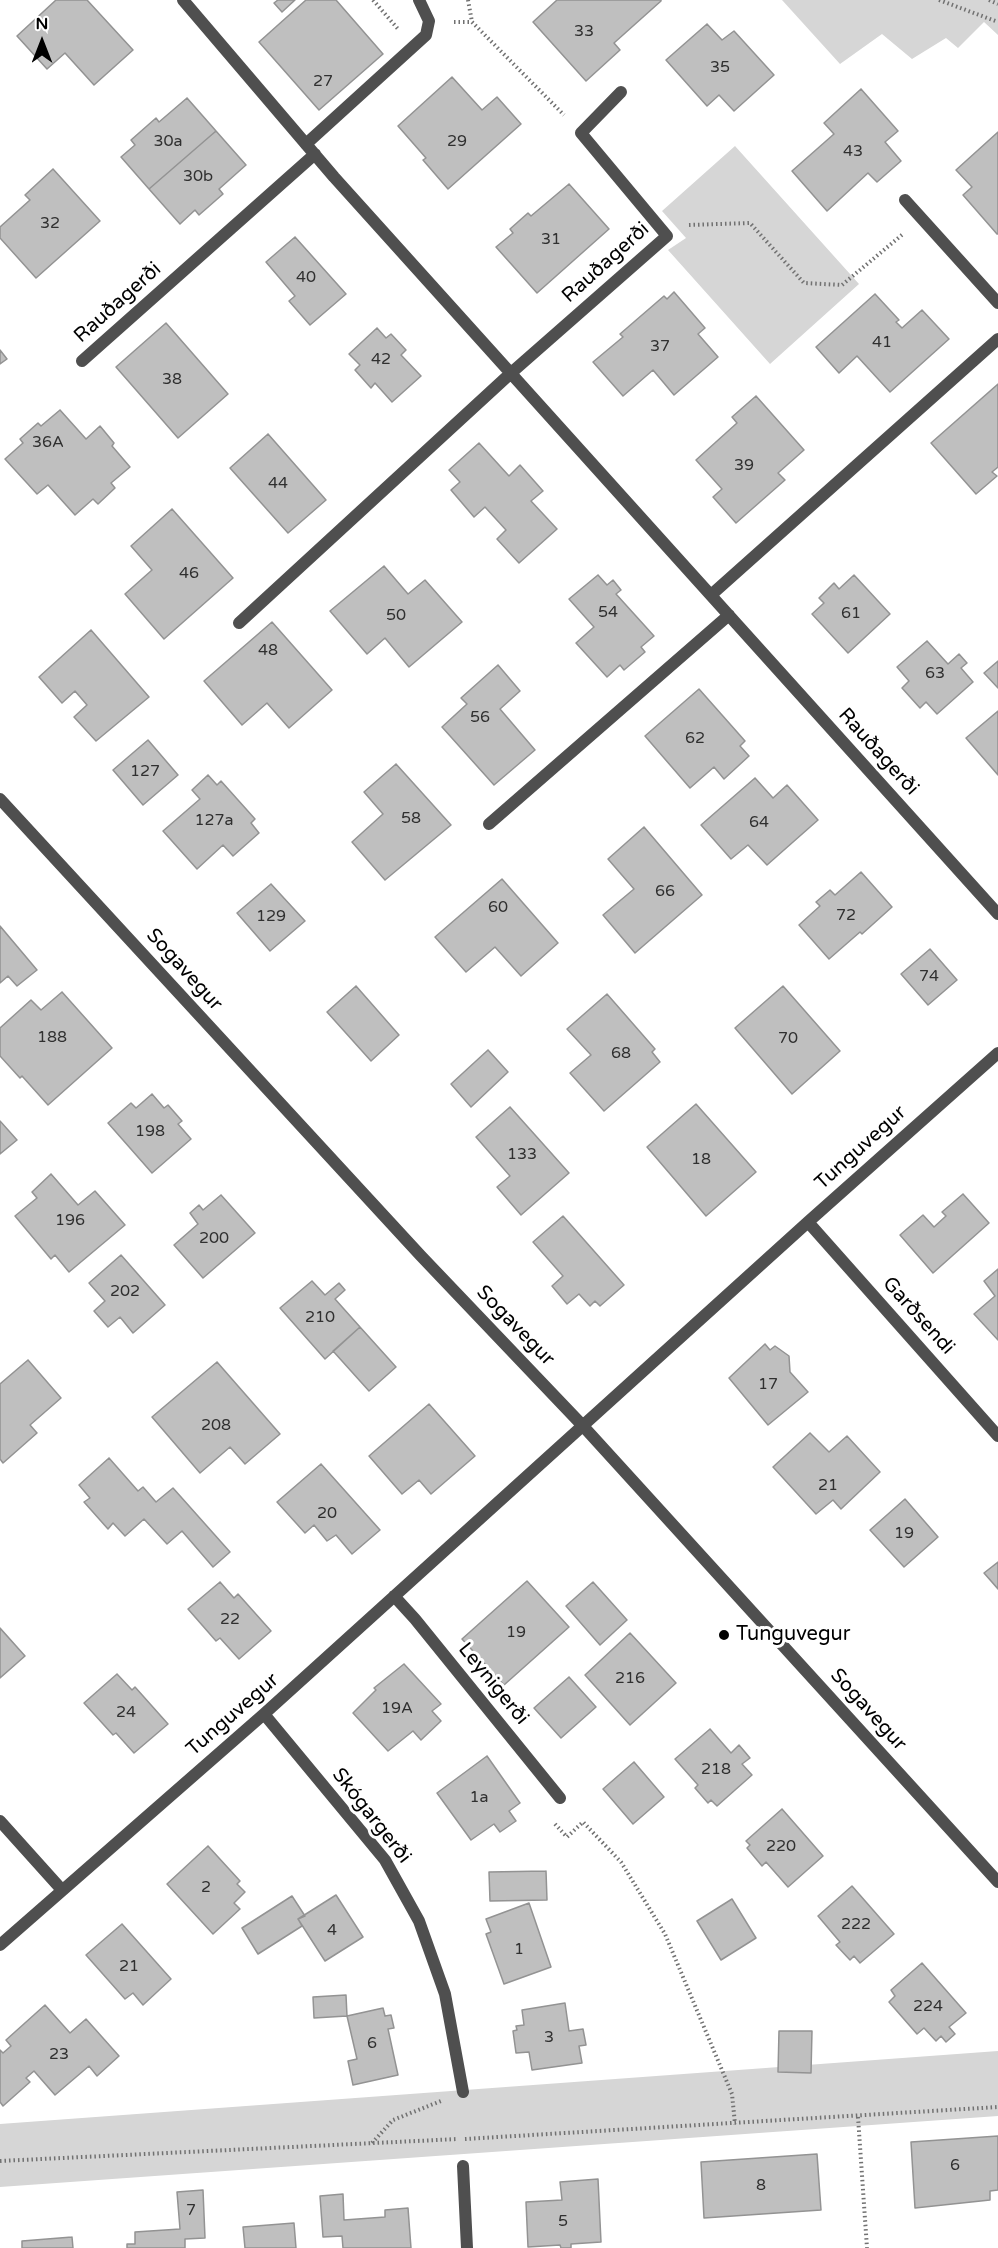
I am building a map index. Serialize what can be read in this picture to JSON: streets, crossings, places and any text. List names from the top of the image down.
{
  "streets": {
    "street": [
      "Rauðagerði",
      "Sogavegur",
      "Tunguvegur",
      "Garðsendi",
      "Leynigerði",
      "Skógargerði"
    ]
  },
  "crossings": [
    ["Sogavegur", "Tunguvegur"],
    ["Tunguvegur", "Garðsendi"],
    ["Tunguvegur", "Leynigerði"],
    ["Tunguvegur", "Skógargerði"]
  ],
  "places": ["Tunguvegur"],
  "house_numbers": [
    "33",
    "35",
    "27",
    "30a",
    "29",
    "43",
    "30b",
    "32",
    "31",
    "40",
    "41",
    "37",
    "42",
    "38",
    "36A",
    "39",
    "44",
    "46",
    "54",
    "61",
    "50",
    "48",
    "63",
    "56",
    "62",
    "127",
    "58",
    "127a",
    "64",
    "66",
    "60",
    "72",
    "129",
    "74",
    "188",
    "70",
    "68",
    "198",
    "133",
    "18",
    "196",
    "200",
    "202",
    "210",
    "17",
    "208",
    "21",
    "20",
    "19",
    "22",
    "19",
    "216",
    "19A",
    "24",
    "218",
    "1a",
    "220",
    "2",
    "222",
    "4",
    "1",
    "21",
    "224",
    "3",
    "6",
    "23",
    "6",
    "8",
    "7",
    "5"
  ],
  "north": "top"
}
